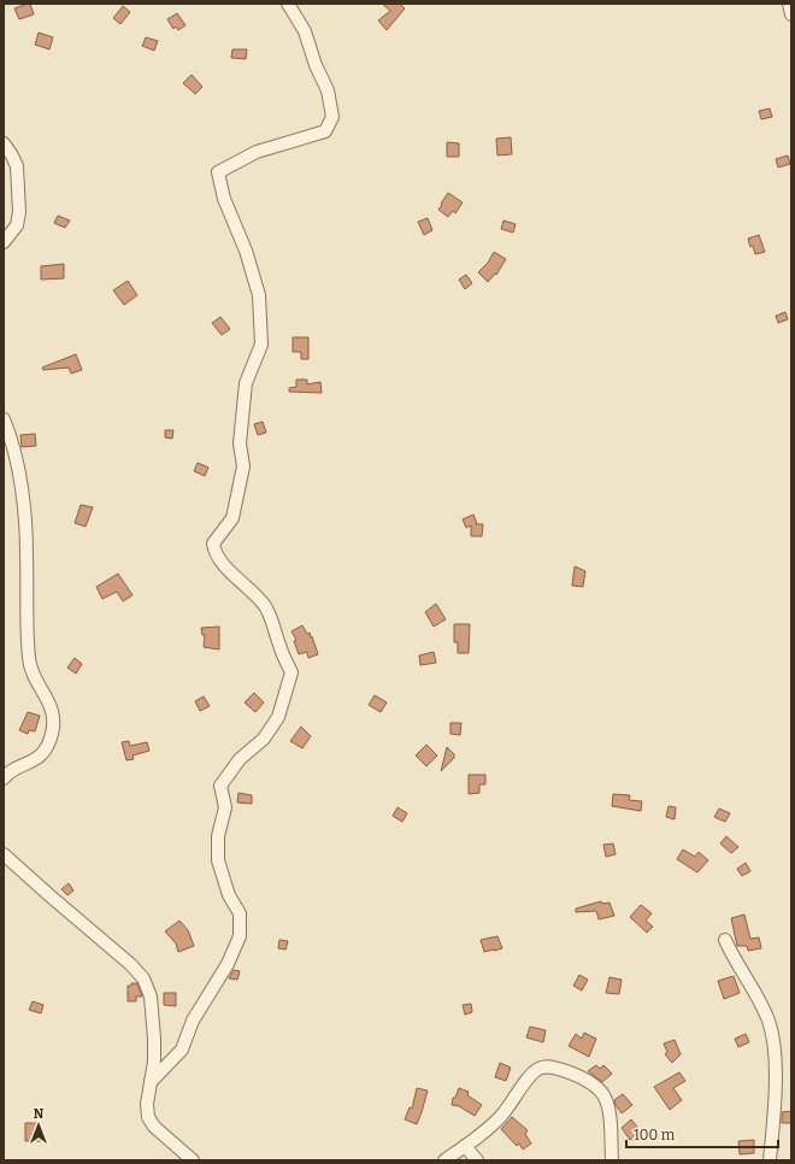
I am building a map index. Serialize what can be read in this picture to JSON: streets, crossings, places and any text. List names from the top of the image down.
{
  "scale_bar": "100 m",
  "north": "top"
}
